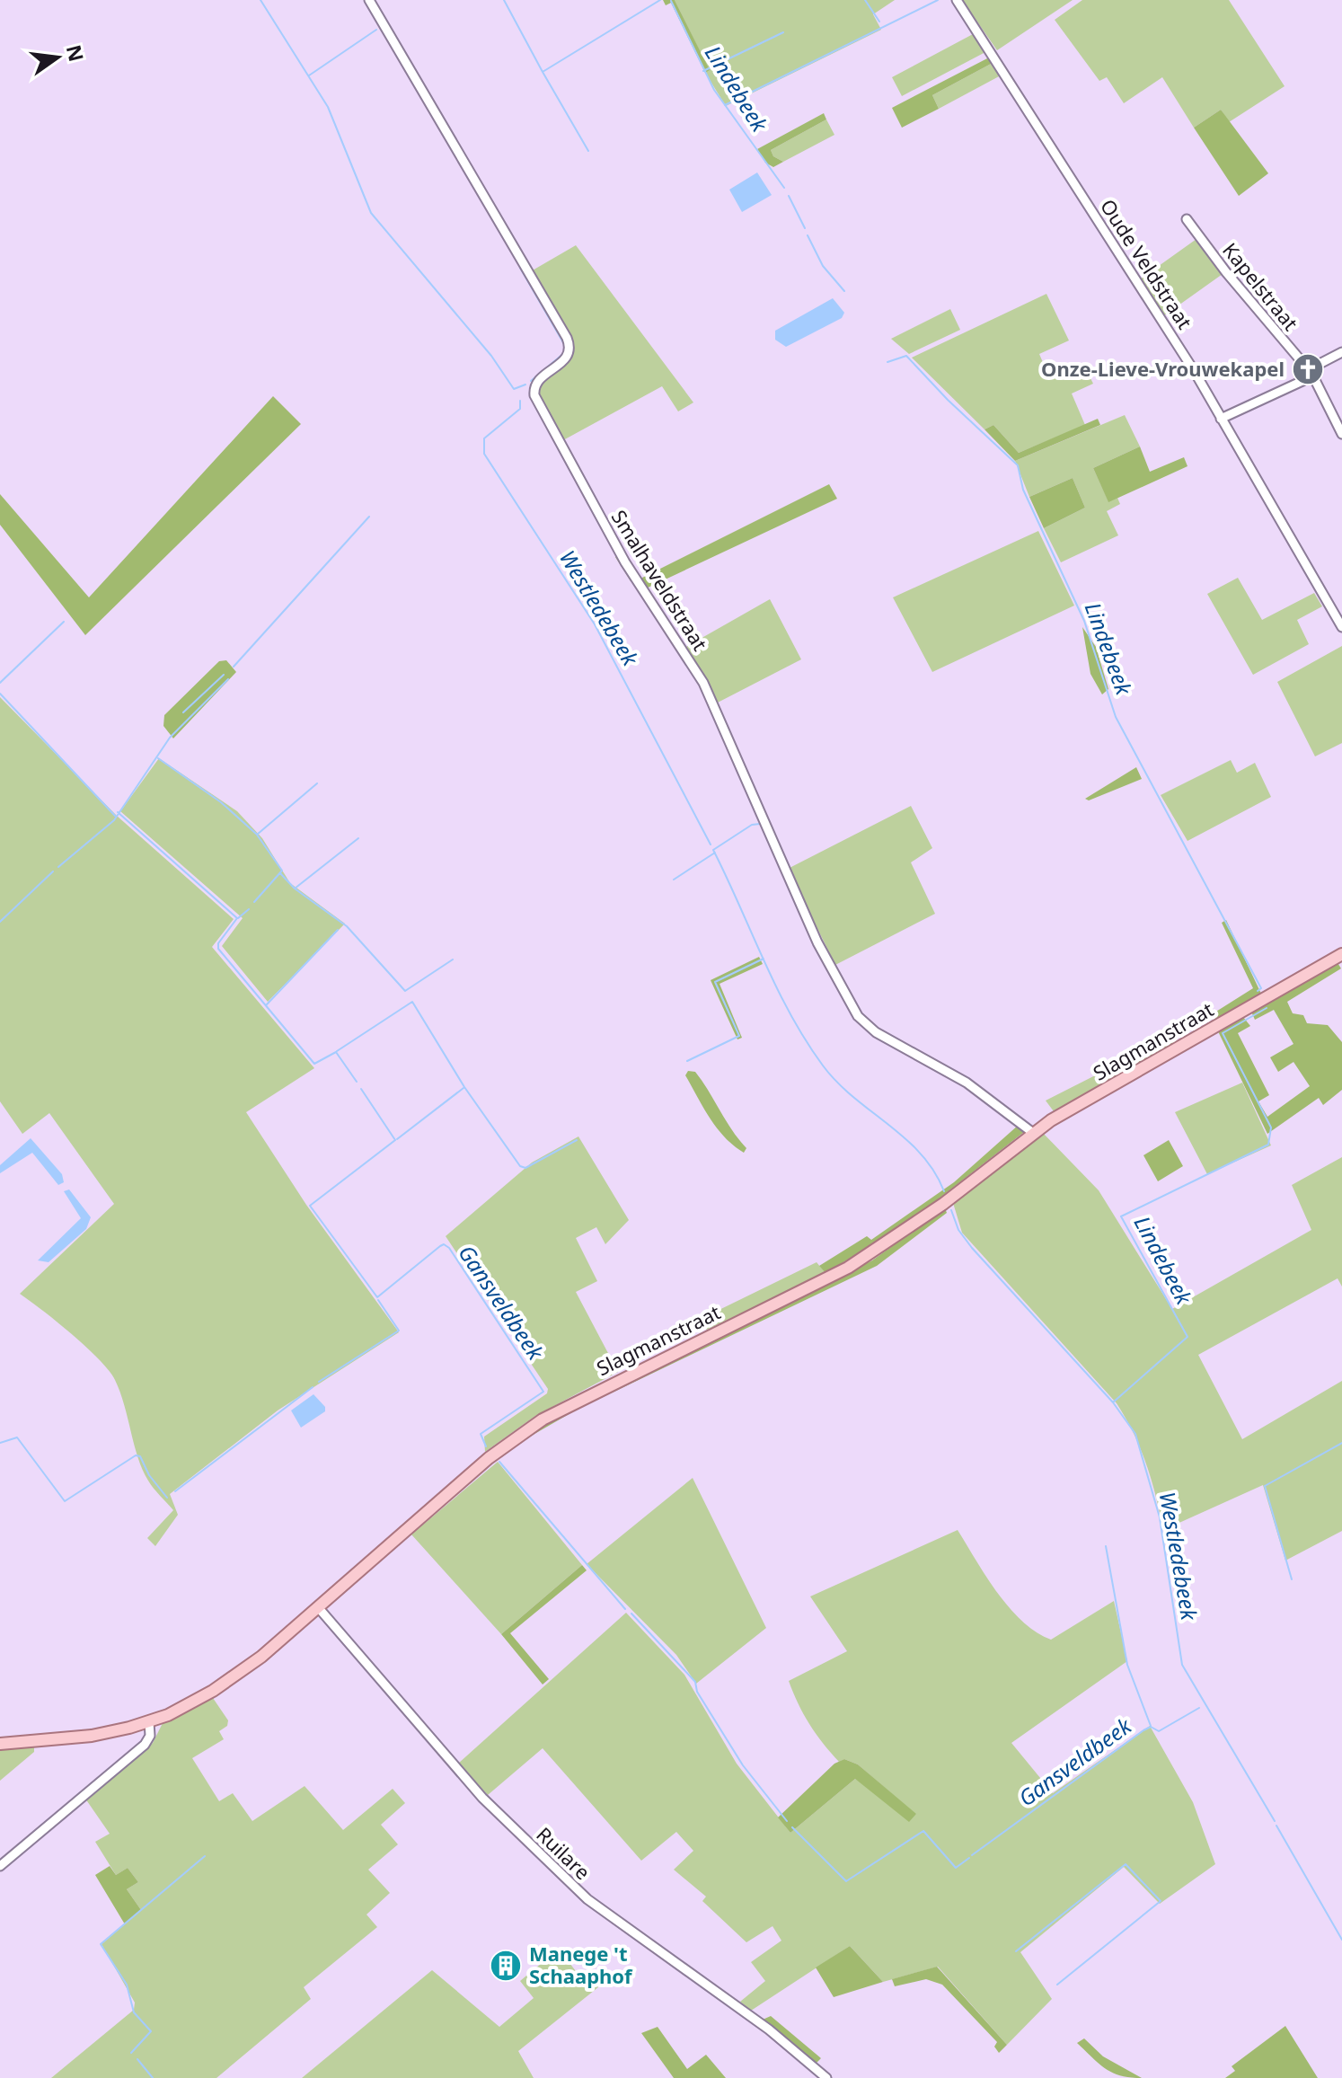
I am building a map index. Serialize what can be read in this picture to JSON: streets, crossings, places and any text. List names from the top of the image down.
{
  "streets": {
    "main road": ["Slagmanstraat"],
    "street": [
      "Oude Veldstraat",
      "Kapelstraat",
      "Smalhaveldstraat",
      "Ruilare"
    ]
  },
  "crossings": [
    ["Smalhaveldstraat", "Slagmanstraat"],
    ["Slagmanstraat", "Ruilare"]
  ],
  "water": ["Lindebeek", "Westledebeek", "Gansveldbeek"],
  "places": {
    "church": ["Onze-Lieve-Vrouwekapel"],
    "building": ["Manege 't Schaaphof"]
  },
  "north": "right"
}
